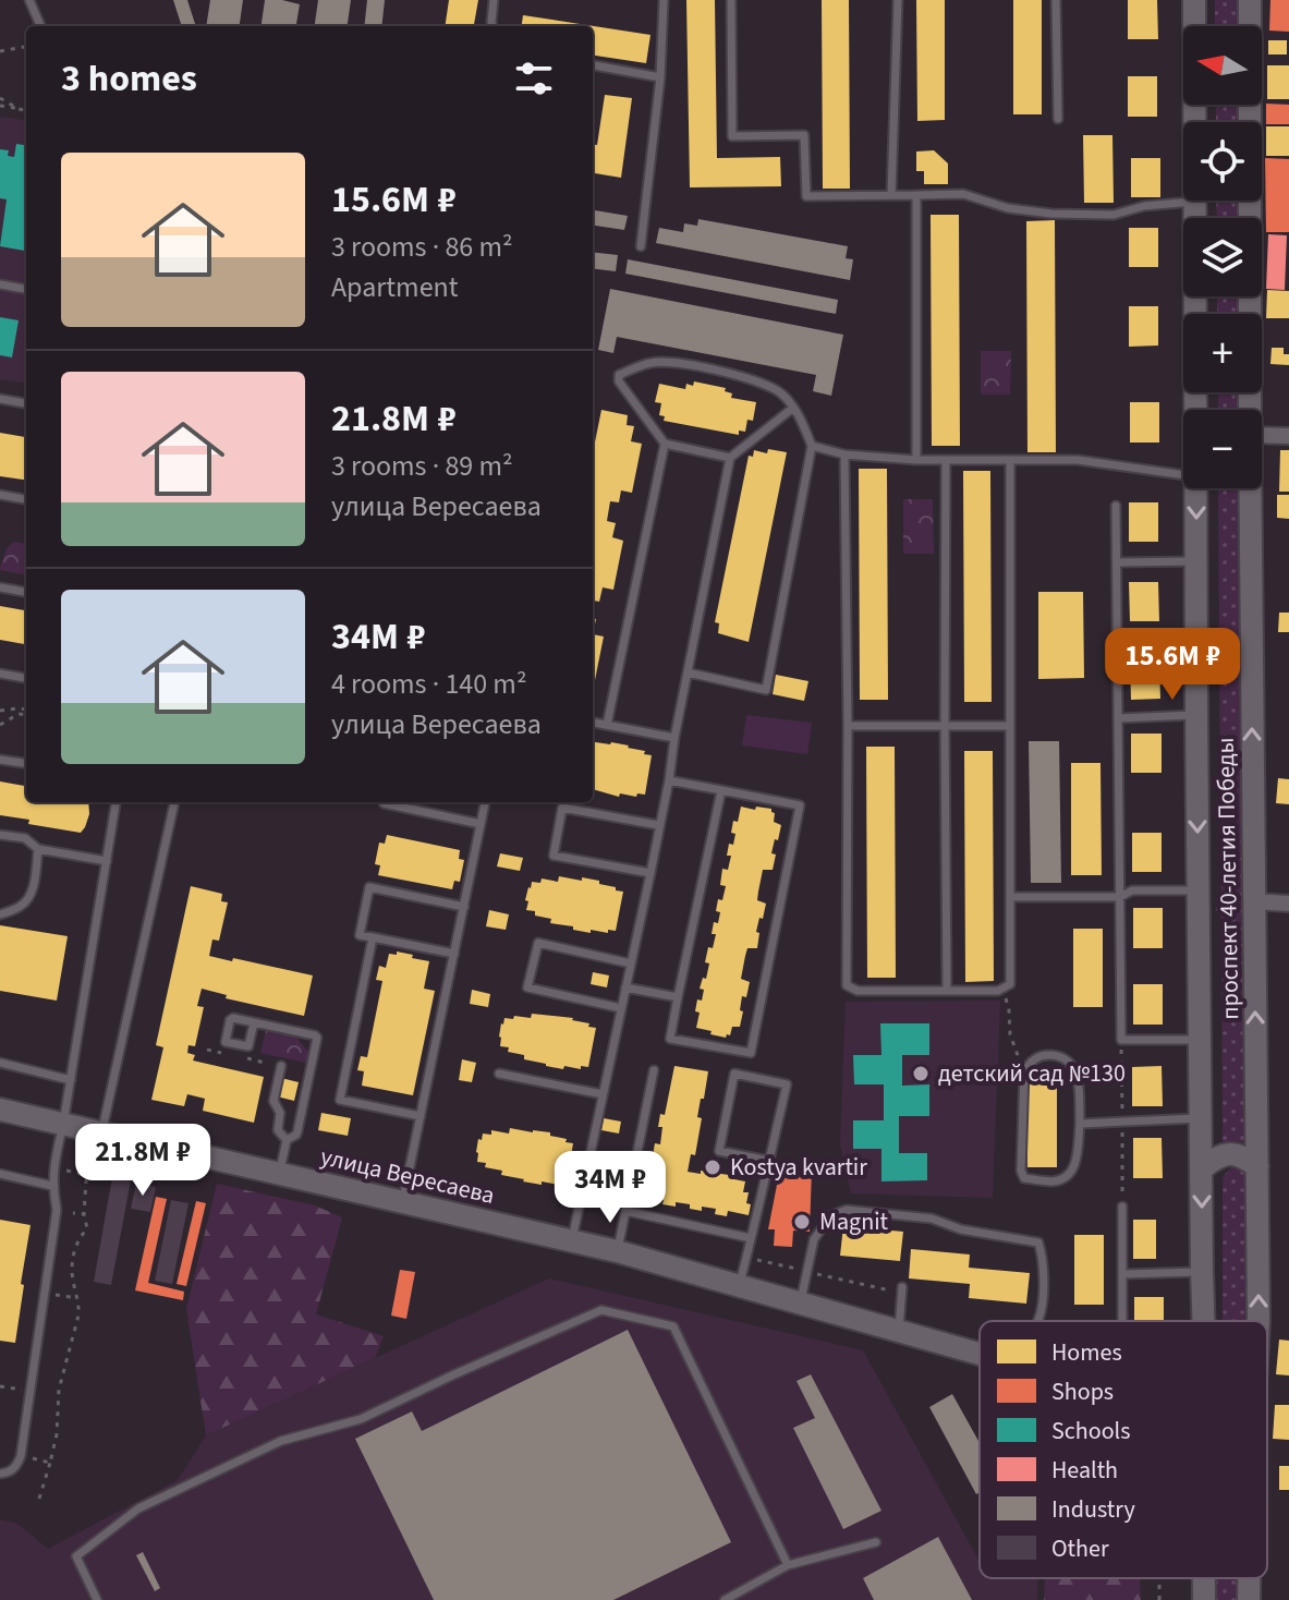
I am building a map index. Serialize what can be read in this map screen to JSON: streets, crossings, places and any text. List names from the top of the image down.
{
  "streets": {
    "main road": ["проспект 40-летия Победы", "улица Вересаева"]
  },
  "places": ["детский сад №130", "Kostya kvartir", "Magnit"],
  "legend": [
    "Homes",
    "Shops",
    "Schools",
    "Health",
    "Industry",
    "Other"
  ],
  "north": "left",
  "page": {
    "map_buttons": ["+", "−"],
    "heading": "3 homes",
    "list": [
      {
        "name": "15.6M ₽",
        "note": "3 rooms · 86 m² · Apartment"
      },
      {
        "name": "21.8M ₽",
        "note": "3 rooms · 89 m² · улица Вересаева"
      },
      {
        "name": "34M ₽",
        "note": "4 rooms · 140 m² · улица Вересаева"
      }
    ],
    "price": ["15.6M ₽", "21.8M ₽", "34M ₽"]
  }
}
